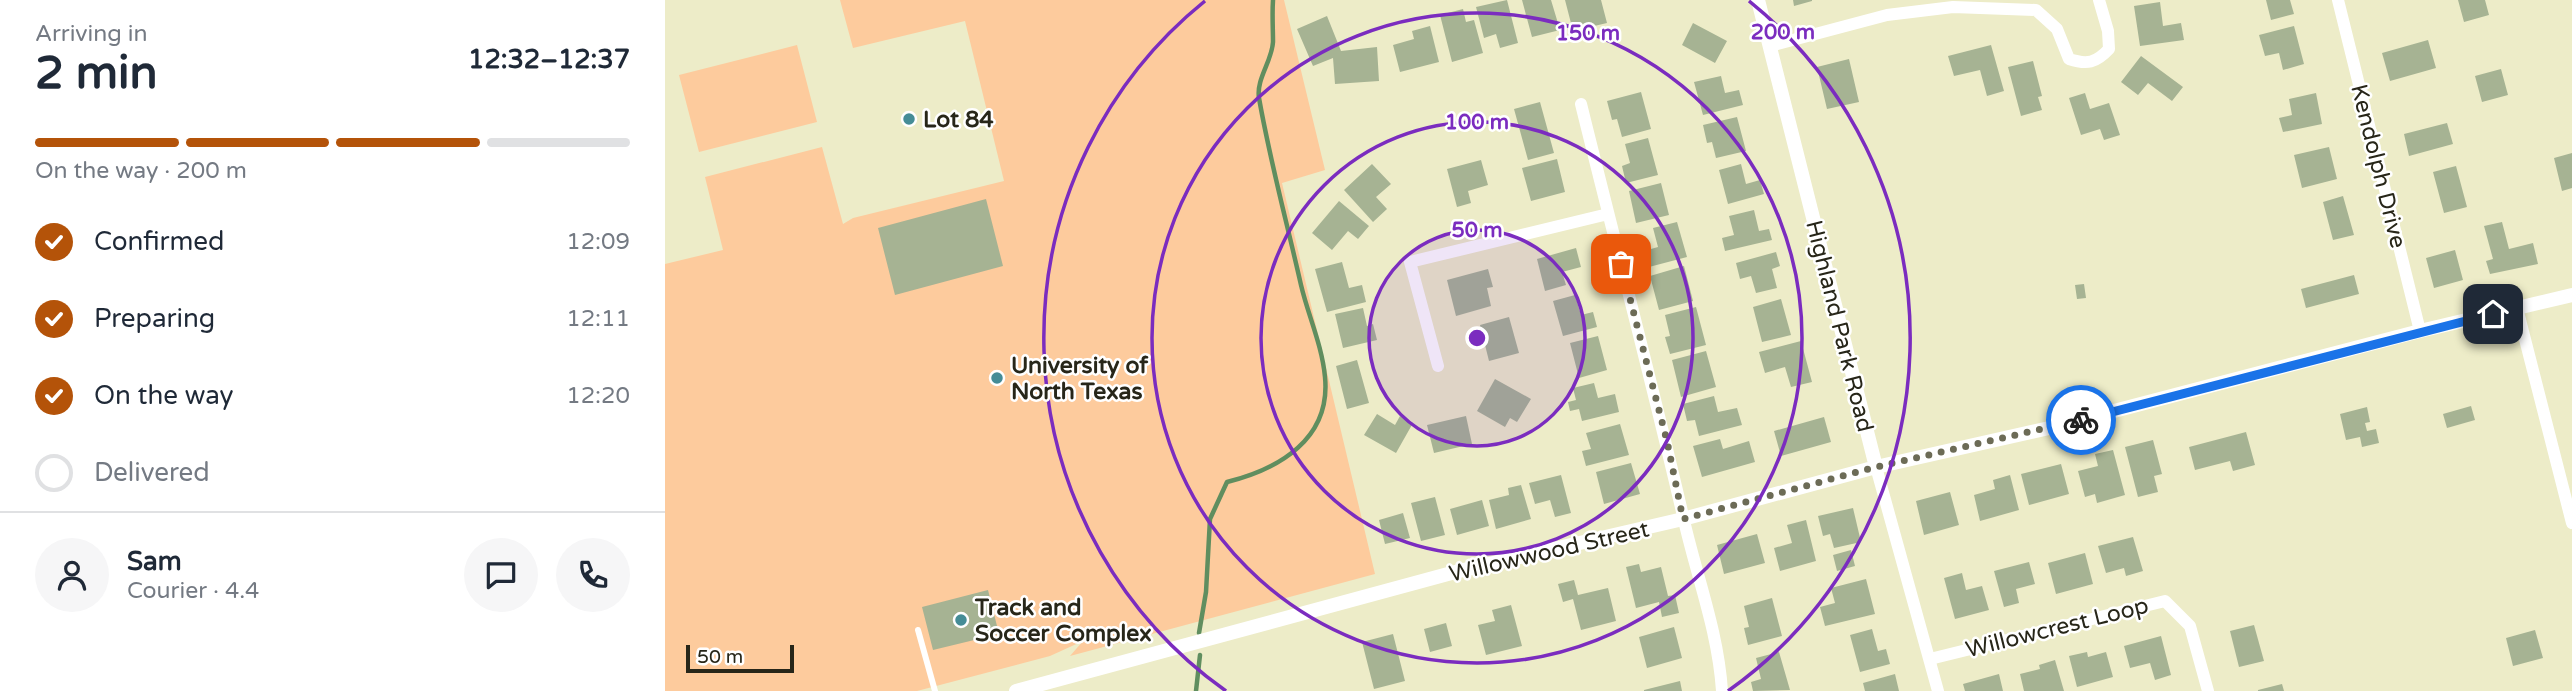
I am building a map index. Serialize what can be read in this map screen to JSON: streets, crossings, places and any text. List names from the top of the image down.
{
  "streets": {
    "street": [
      "Kendolph Drive",
      "Highland Park Road",
      "Willowwood Street",
      "Willowcrest Loop"
    ]
  },
  "crossings": [
    ["Kendolph Drive", "Willowwood Street"],
    ["Highland Park Road", "Willowwood Street"],
    ["Highland Park Road", "Willowcrest Loop"]
  ],
  "places": ["Lot 84", "University of North Texas", "Track and Soccer Complex"],
  "scale_bar": "50 m",
  "page": {
    "heading": ["2 min", "Arriving in", "12:32–12:37"],
    "panel": ["Sam", "Courier · 4.4"],
    "bar": "On the way · 200 m",
    "list": [
      ["Confirmed", "12:09"],
      ["Preparing", "12:11"],
      ["On the way", "12:20"],
      "Delivered"
    ],
    "scale": "50 m"
  },
  "rings": [
    "200 m",
    "150 m",
    "100 m",
    "50 m"
  ]
}
